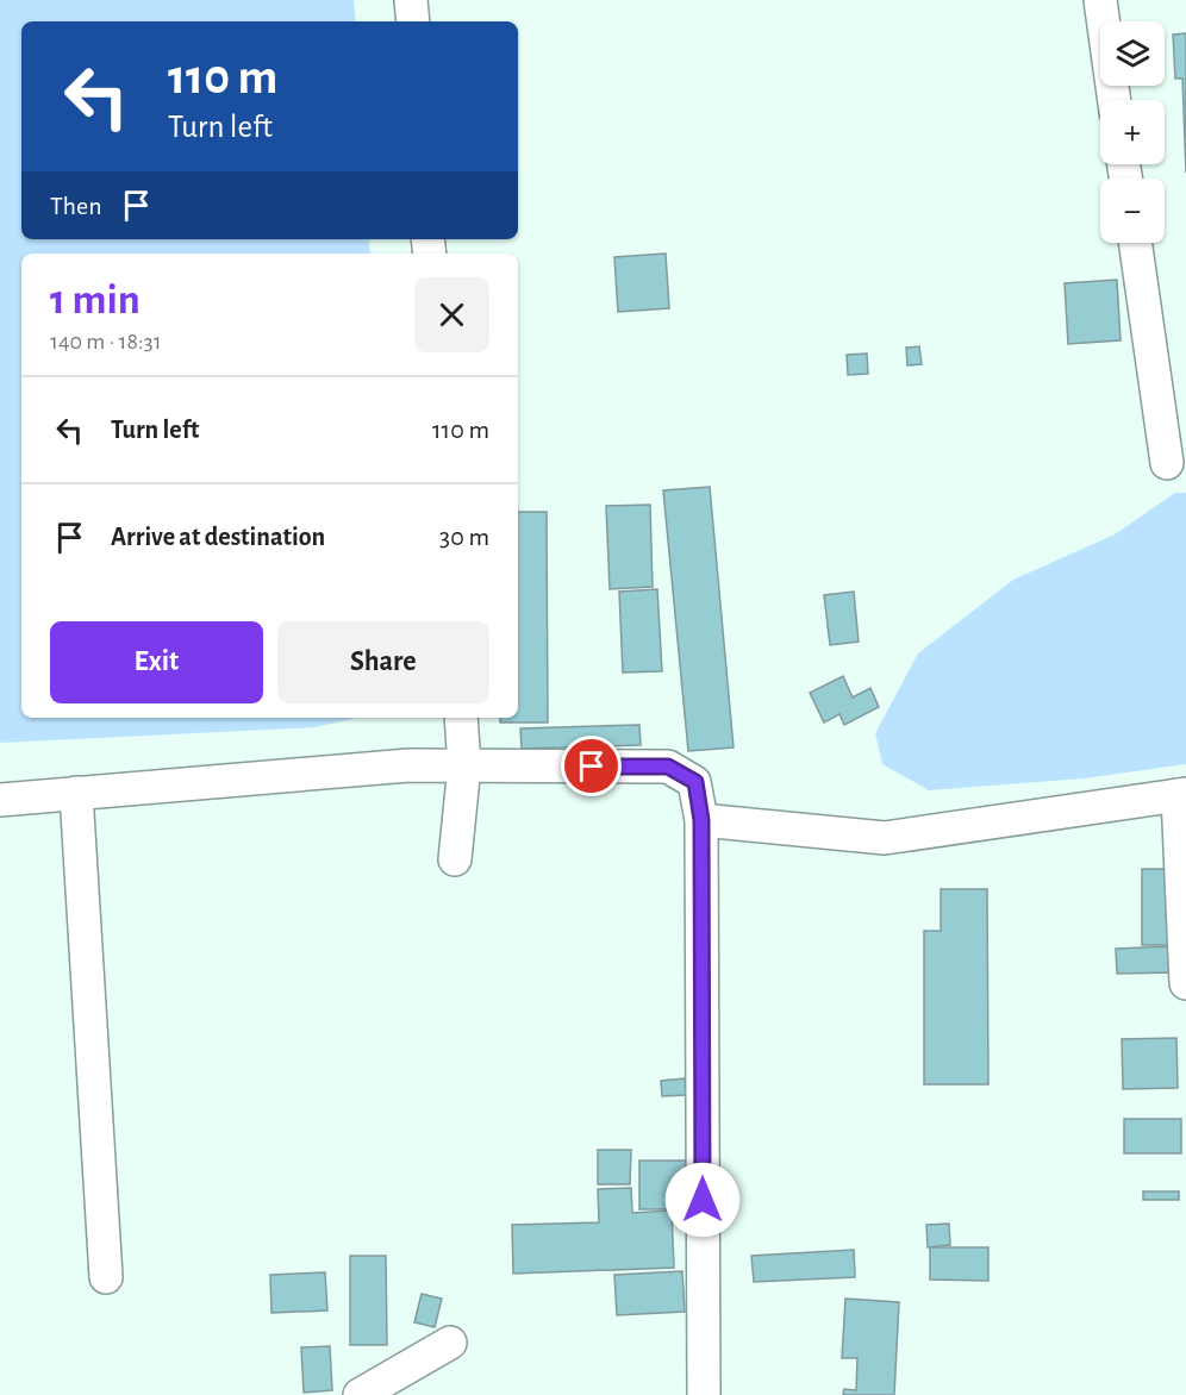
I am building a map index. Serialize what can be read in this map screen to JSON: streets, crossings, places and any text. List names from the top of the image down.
{
  "page": {
    "map_buttons": ["+", "−"],
    "turn": ["110 m", "Turn left"],
    "then": "Then",
    "heading": ["1 min", "140 m · 18:31"],
    "list": [
      {
        "name": "Turn left",
        "value": "110 m"
      },
      {
        "name": "Arrive at destination",
        "value": "30 m"
      }
    ],
    "buttons": ["Exit", "Share"]
  }
}
